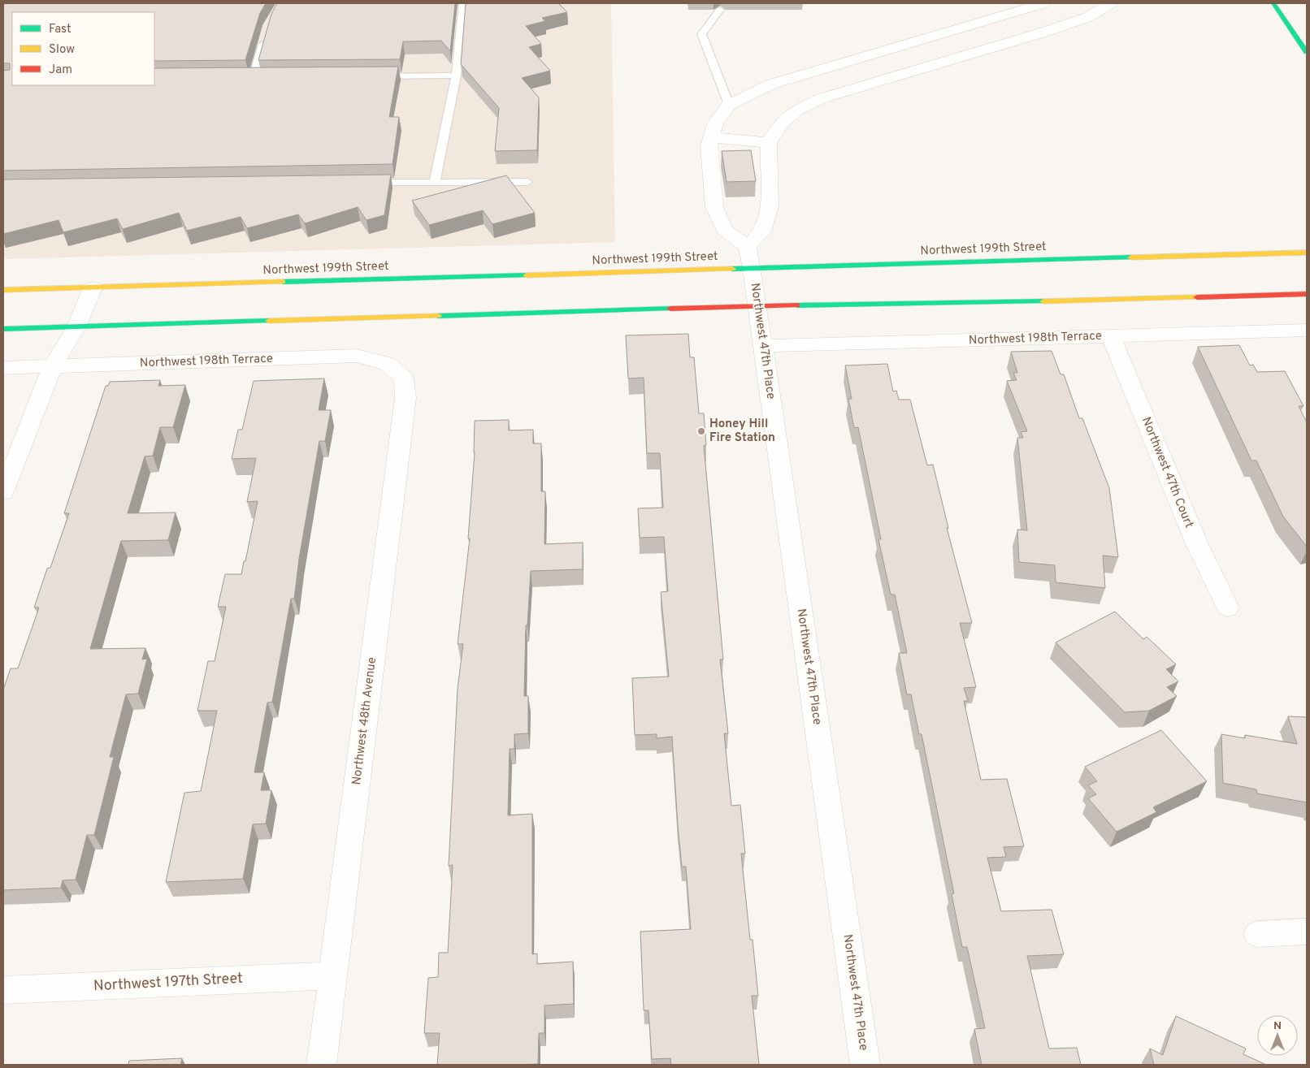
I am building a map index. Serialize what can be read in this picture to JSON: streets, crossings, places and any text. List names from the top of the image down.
{
  "streets": {
    "main road": ["Northwest 199th Street"],
    "street": [
      "Northwest 198th Terrace",
      "Northwest 47th Place",
      "Northwest 47th Court",
      "Northwest 48th Avenue",
      "Northwest 197th Street"
    ]
  },
  "crossings": [
    ["Northwest 199th Street", "Northwest 47th Place"],
    ["Northwest 198th Terrace", "Northwest 47th Place"],
    ["Northwest 198th Terrace", "Northwest 47th Court"],
    ["Northwest 198th Terrace", "Northwest 48th Avenue"],
    ["Northwest 48th Avenue", "Northwest 197th Street"]
  ],
  "places": ["Honey Hill Fire Station"],
  "legend": ["Fast", "Slow", "Jam"],
  "north": "top"
}
